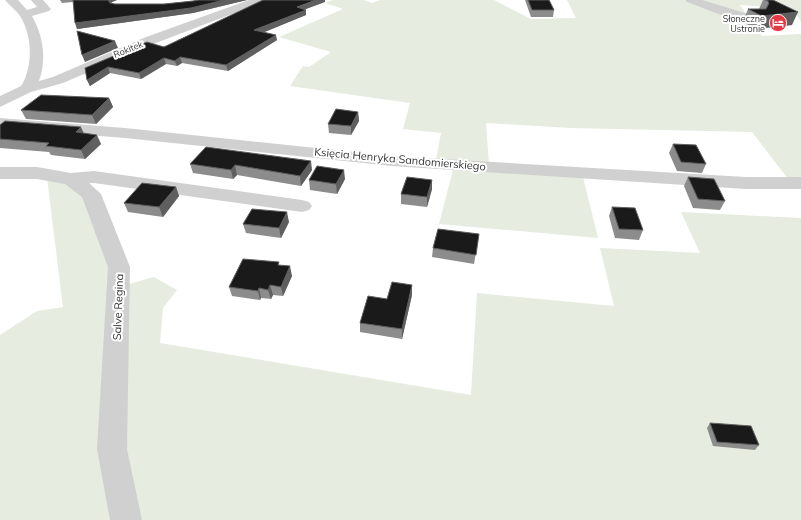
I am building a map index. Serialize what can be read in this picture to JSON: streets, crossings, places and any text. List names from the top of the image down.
{
  "streets": {
    "street": ["Rokitek", "Księcia Henryka Sandomierskiego", "Salve Regina"]
  },
  "places": {
    "hotel": ["Słoneczne Ustronie"]
  }
}
